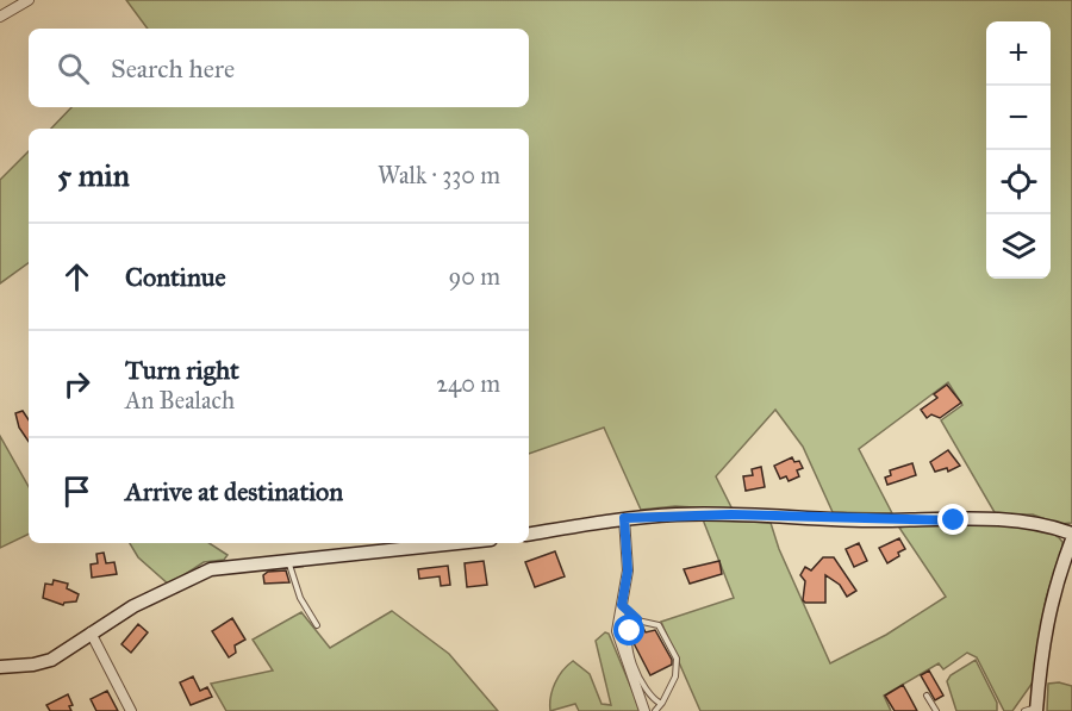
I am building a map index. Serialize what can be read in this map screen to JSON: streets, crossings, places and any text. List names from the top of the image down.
{
  "page": {
    "map_buttons": ["+", "−"],
    "search": "Search here",
    "heading": ["5 min", "Walk · 330 m"],
    "list": [
      ["Continue", "90 m"],
      ["Turn right", "An Bealach", "240 m"],
      "Arrive at destination"
    ]
  }
}
